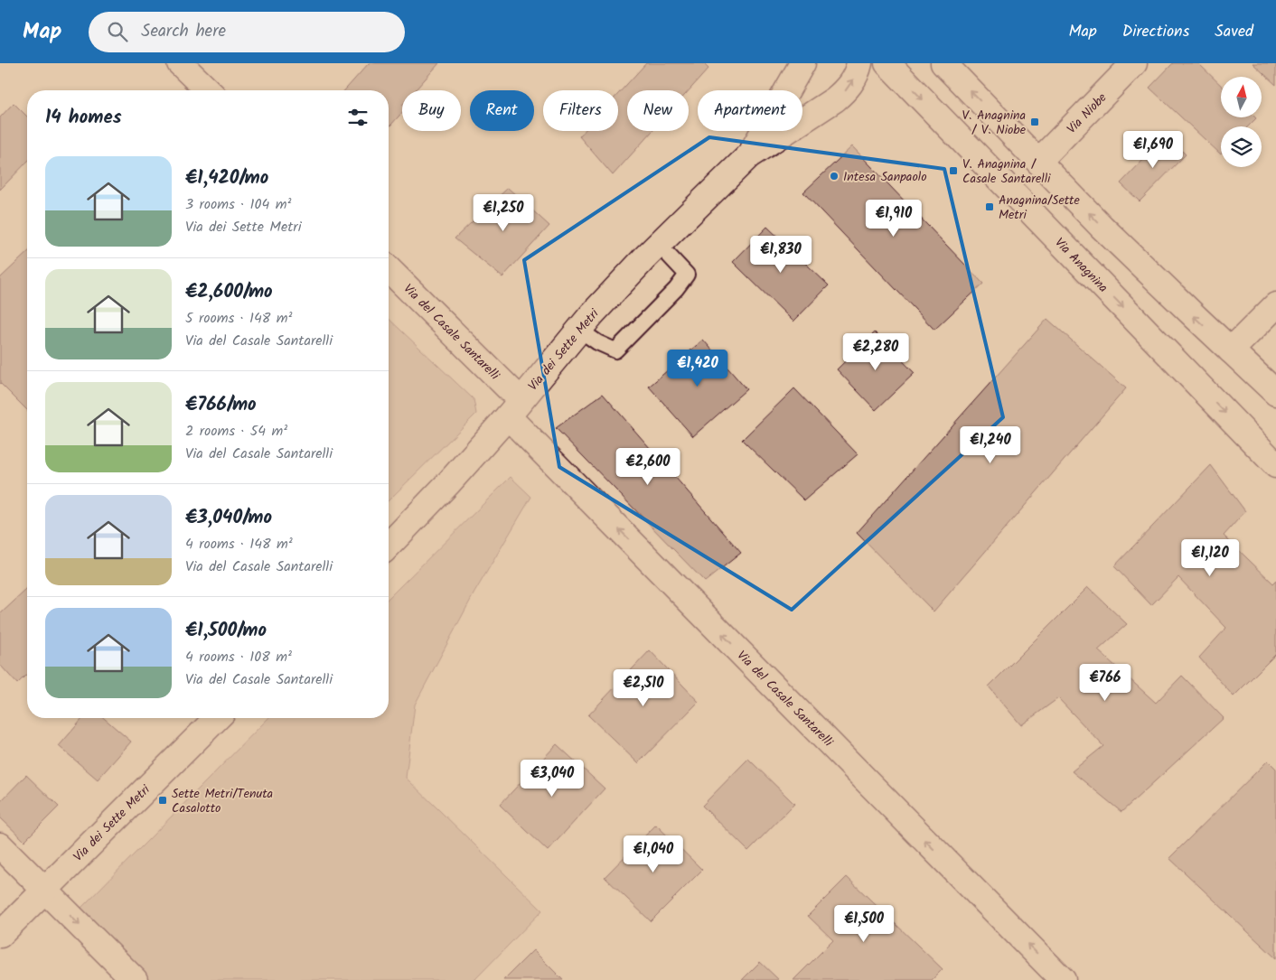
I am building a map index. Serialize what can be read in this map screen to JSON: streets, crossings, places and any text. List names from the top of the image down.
{
  "streets": {
    "street": [
      "Via Niobe",
      "Via Anagnina",
      "Via del Casale Santarelli",
      "Via dei Sette Metri"
    ]
  },
  "crossings": [
    ["Via del Casale Santarelli", "Via dei Sette Metri"]
  ],
  "one_way": ["Via del Casale Santarelli"],
  "places": {
    "transit": [
      "V. Anagnina / V. Niobe",
      "V. Anagnina / Casale Santarelli",
      "Anagnina/Sette Metri",
      "Sette Metri/Tenuta Casalotto"
    ],
    "other": ["Intesa Sanpaolo"]
  },
  "north": "top",
  "page": {
    "header": "Map",
    "search": "Search here",
    "nav": ["Map", "Directions", "Saved"],
    "chip": [
      "Buy",
      "Rent",
      "Filters",
      "New",
      "Apartment"
    ],
    "heading": "14 homes",
    "price": [
      "€1,690",
      "€1,250",
      "€1,910",
      "€1,830",
      "€2,280",
      "€1,420",
      "€1,240",
      "€2,600",
      "€1,120",
      "€766",
      "€2,510",
      "€3,040",
      "€1,040",
      "€1,500"
    ],
    "list": [
      {
        "name": "€1,420/mo",
        "note": "3 rooms · 104 m² · Via dei Sette Metri"
      },
      {
        "name": "€2,600/mo",
        "note": "5 rooms · 148 m² · Via del Casale Santarelli"
      },
      {
        "name": "€766/mo",
        "note": "2 rooms · 54 m² · Via del Casale Santarelli"
      },
      {
        "name": "€3,040/mo",
        "note": "4 rooms · 148 m² · Via del Casale Santarelli"
      },
      {
        "name": "€1,500/mo",
        "note": "4 rooms · 108 m² · Via del Casale Santarelli"
      }
    ]
  }
}
